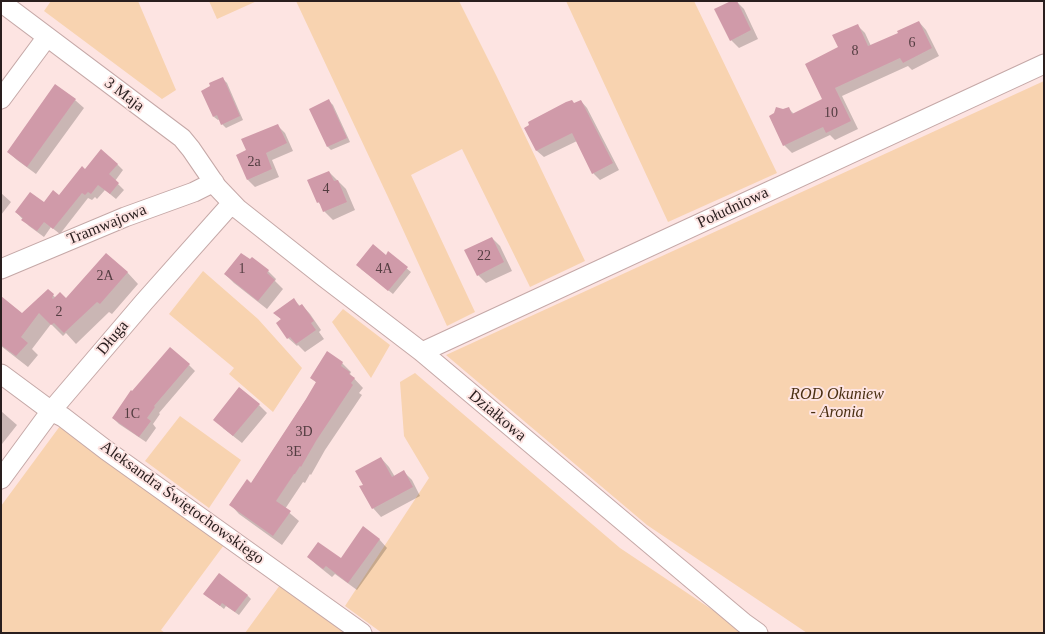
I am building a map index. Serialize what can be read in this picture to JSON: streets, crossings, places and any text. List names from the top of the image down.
{
  "streets": {
    "street": [
      "3 Maja",
      "Południowa",
      "Tramwajowa",
      "Długa",
      "Działkowa",
      "Aleksandra Świętochowskiego"
    ]
  },
  "crossings": [
    ["3 Maja", "Tramwajowa"],
    ["3 Maja", "Długa"],
    ["3 Maja", "Działkowa"],
    ["Południowa", "Działkowa"],
    ["Długa", "Działkowa"],
    ["Długa", "Aleksandra Świętochowskiego"]
  ],
  "parks": ["ROD Okuniew - Aronia"],
  "house_numbers": [
    "6",
    "8",
    "10",
    "2a",
    "4",
    "22",
    "1",
    "4A",
    "2A",
    "2",
    "1C",
    "3D",
    "3E"
  ]
}
